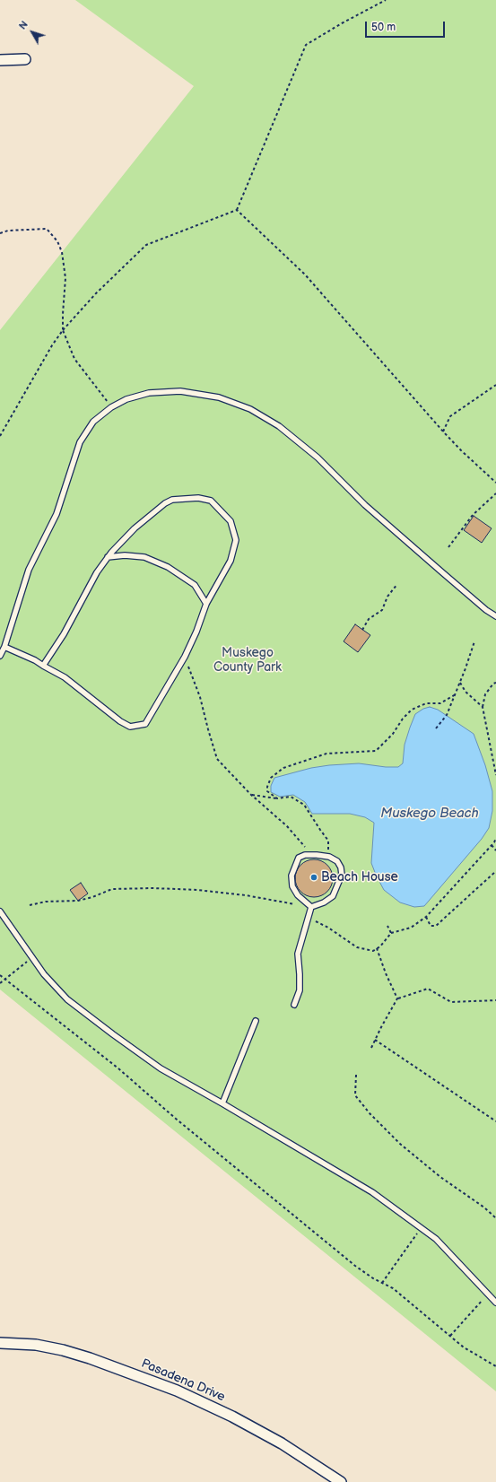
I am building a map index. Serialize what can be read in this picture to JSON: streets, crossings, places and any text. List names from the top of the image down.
{
  "streets": {
    "street": ["Pasadena Drive"]
  },
  "water": ["Muskego Beach"],
  "parks": ["Muskego County Park"],
  "places": ["Beach House"],
  "scale_bar": "50 m",
  "north": "top left"
}
